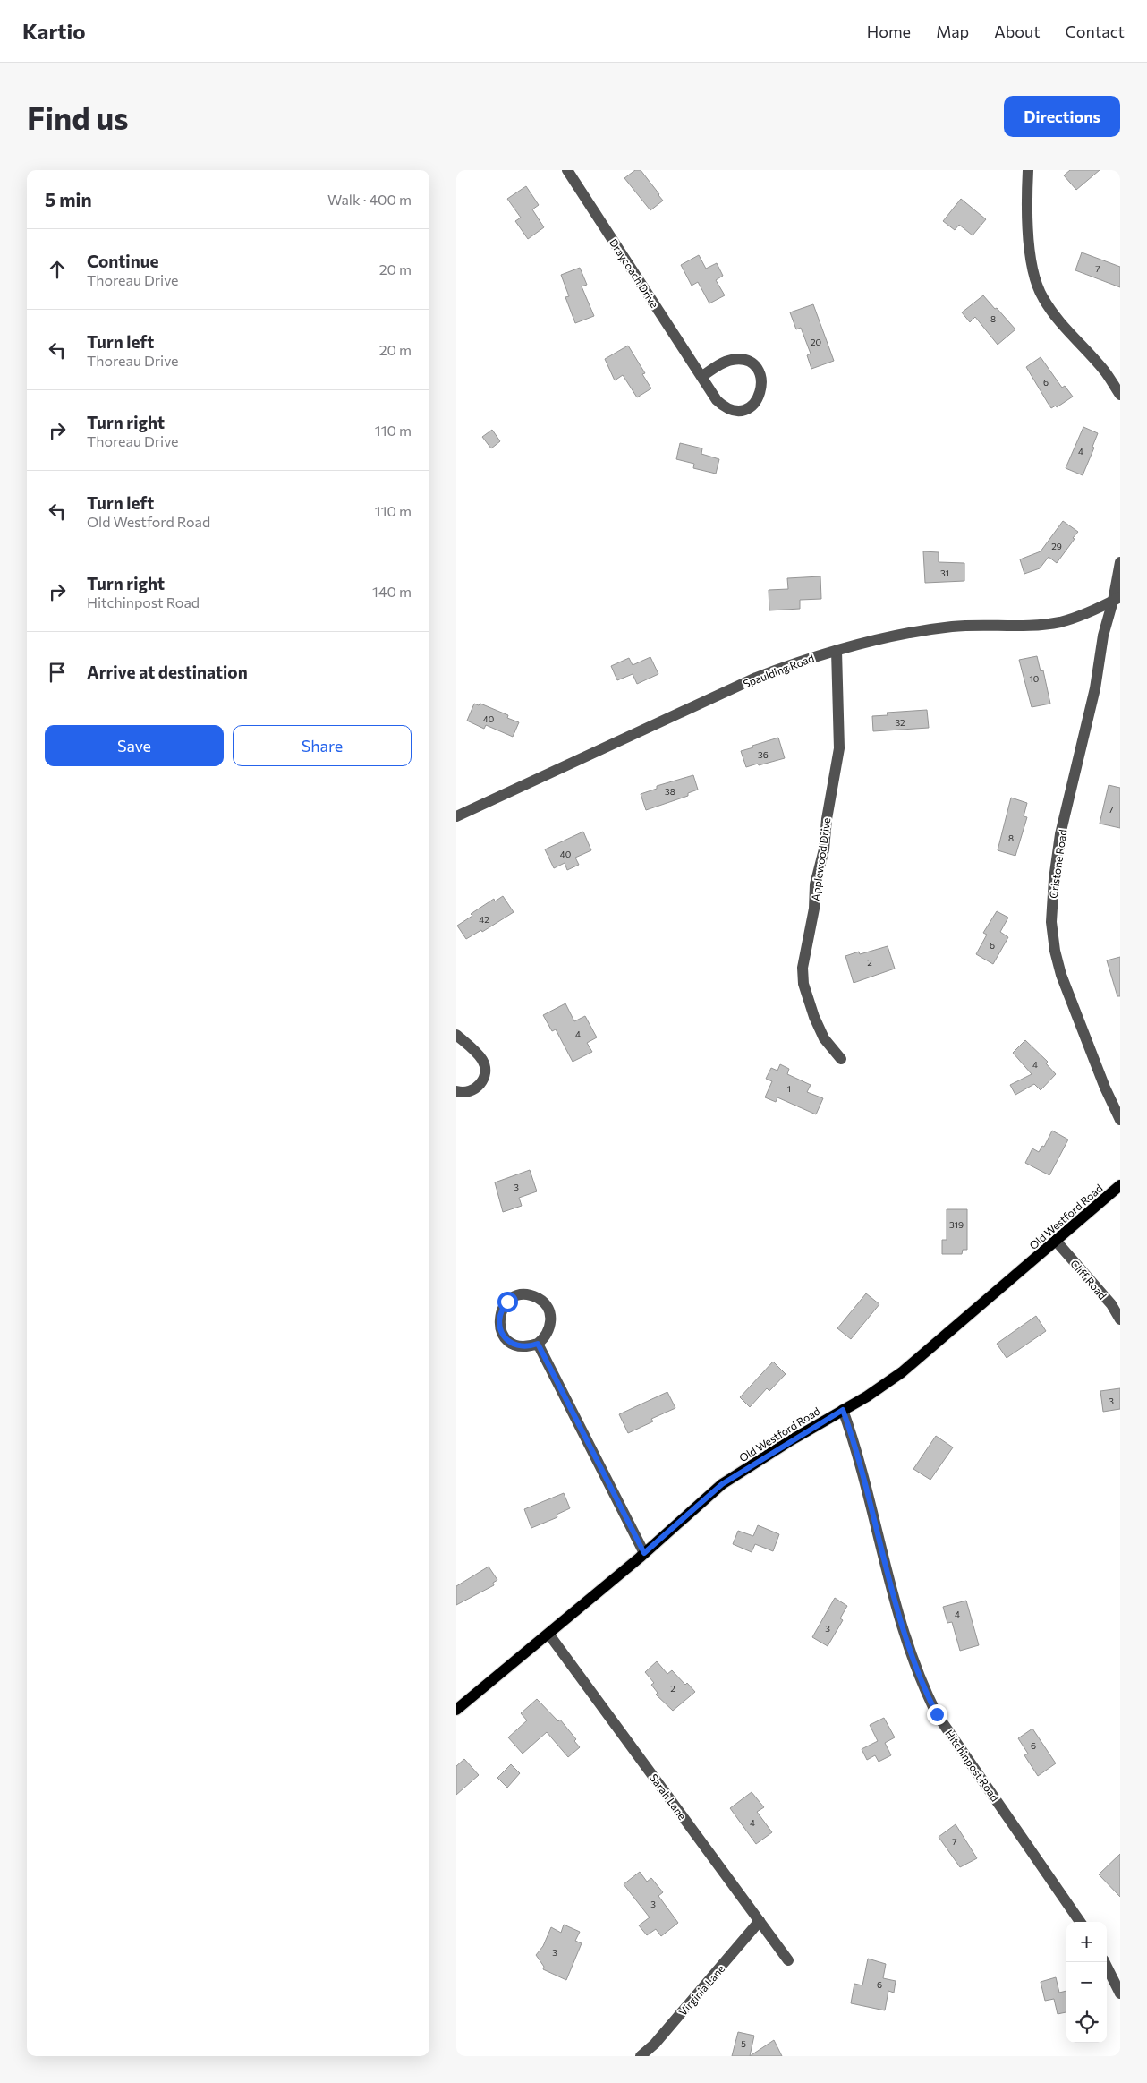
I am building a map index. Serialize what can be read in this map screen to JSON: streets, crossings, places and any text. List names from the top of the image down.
{
  "streets": {
    "main road": ["Old Westford Road"],
    "street": [
      "Draycoach Drive",
      "Spaulding Road",
      "Applewood Drive",
      "Gristone Road",
      "Cliff Road",
      "Hitchinpost Road",
      "Sarah Lane",
      "Virginia Lane"
    ]
  },
  "crossings": [
    ["Spaulding Road", "Applewood Drive"],
    ["Spaulding Road", "Gristone Road"],
    ["Old Westford Road", "Cliff Road"],
    ["Old Westford Road", "Hitchinpost Road"],
    ["Old Westford Road", "Sarah Lane"],
    ["Sarah Lane", "Virginia Lane"]
  ],
  "house_numbers": [
    "7",
    "8",
    "20",
    "6",
    "4",
    "29",
    "31",
    "10",
    "40",
    "32",
    "36",
    "38",
    "7",
    "8",
    "40",
    "42",
    "6",
    "2",
    "4",
    "4",
    "1",
    "3",
    "319",
    "3",
    "4",
    "3",
    "2",
    "6",
    "4",
    "7",
    "3",
    "3",
    "6",
    "5"
  ],
  "page": {
    "header": "Kartio",
    "nav": [
      "Home",
      "Map",
      "About",
      "Contact"
    ],
    "buttons": [
      "Directions",
      ["Save", "Share"]
    ],
    "title": "Find us",
    "heading": ["5 min", "Walk · 400 m"],
    "list": [
      ["Continue", "Thoreau Drive", "20 m"],
      ["Turn left", "Thoreau Drive", "20 m"],
      ["Turn right", "Thoreau Drive", "110 m"],
      ["Turn left", "Old Westford Road", "110 m"],
      ["Turn right", "Hitchinpost Road", "140 m"],
      "Arrive at destination"
    ],
    "map_buttons": ["+", "−"]
  }
}
